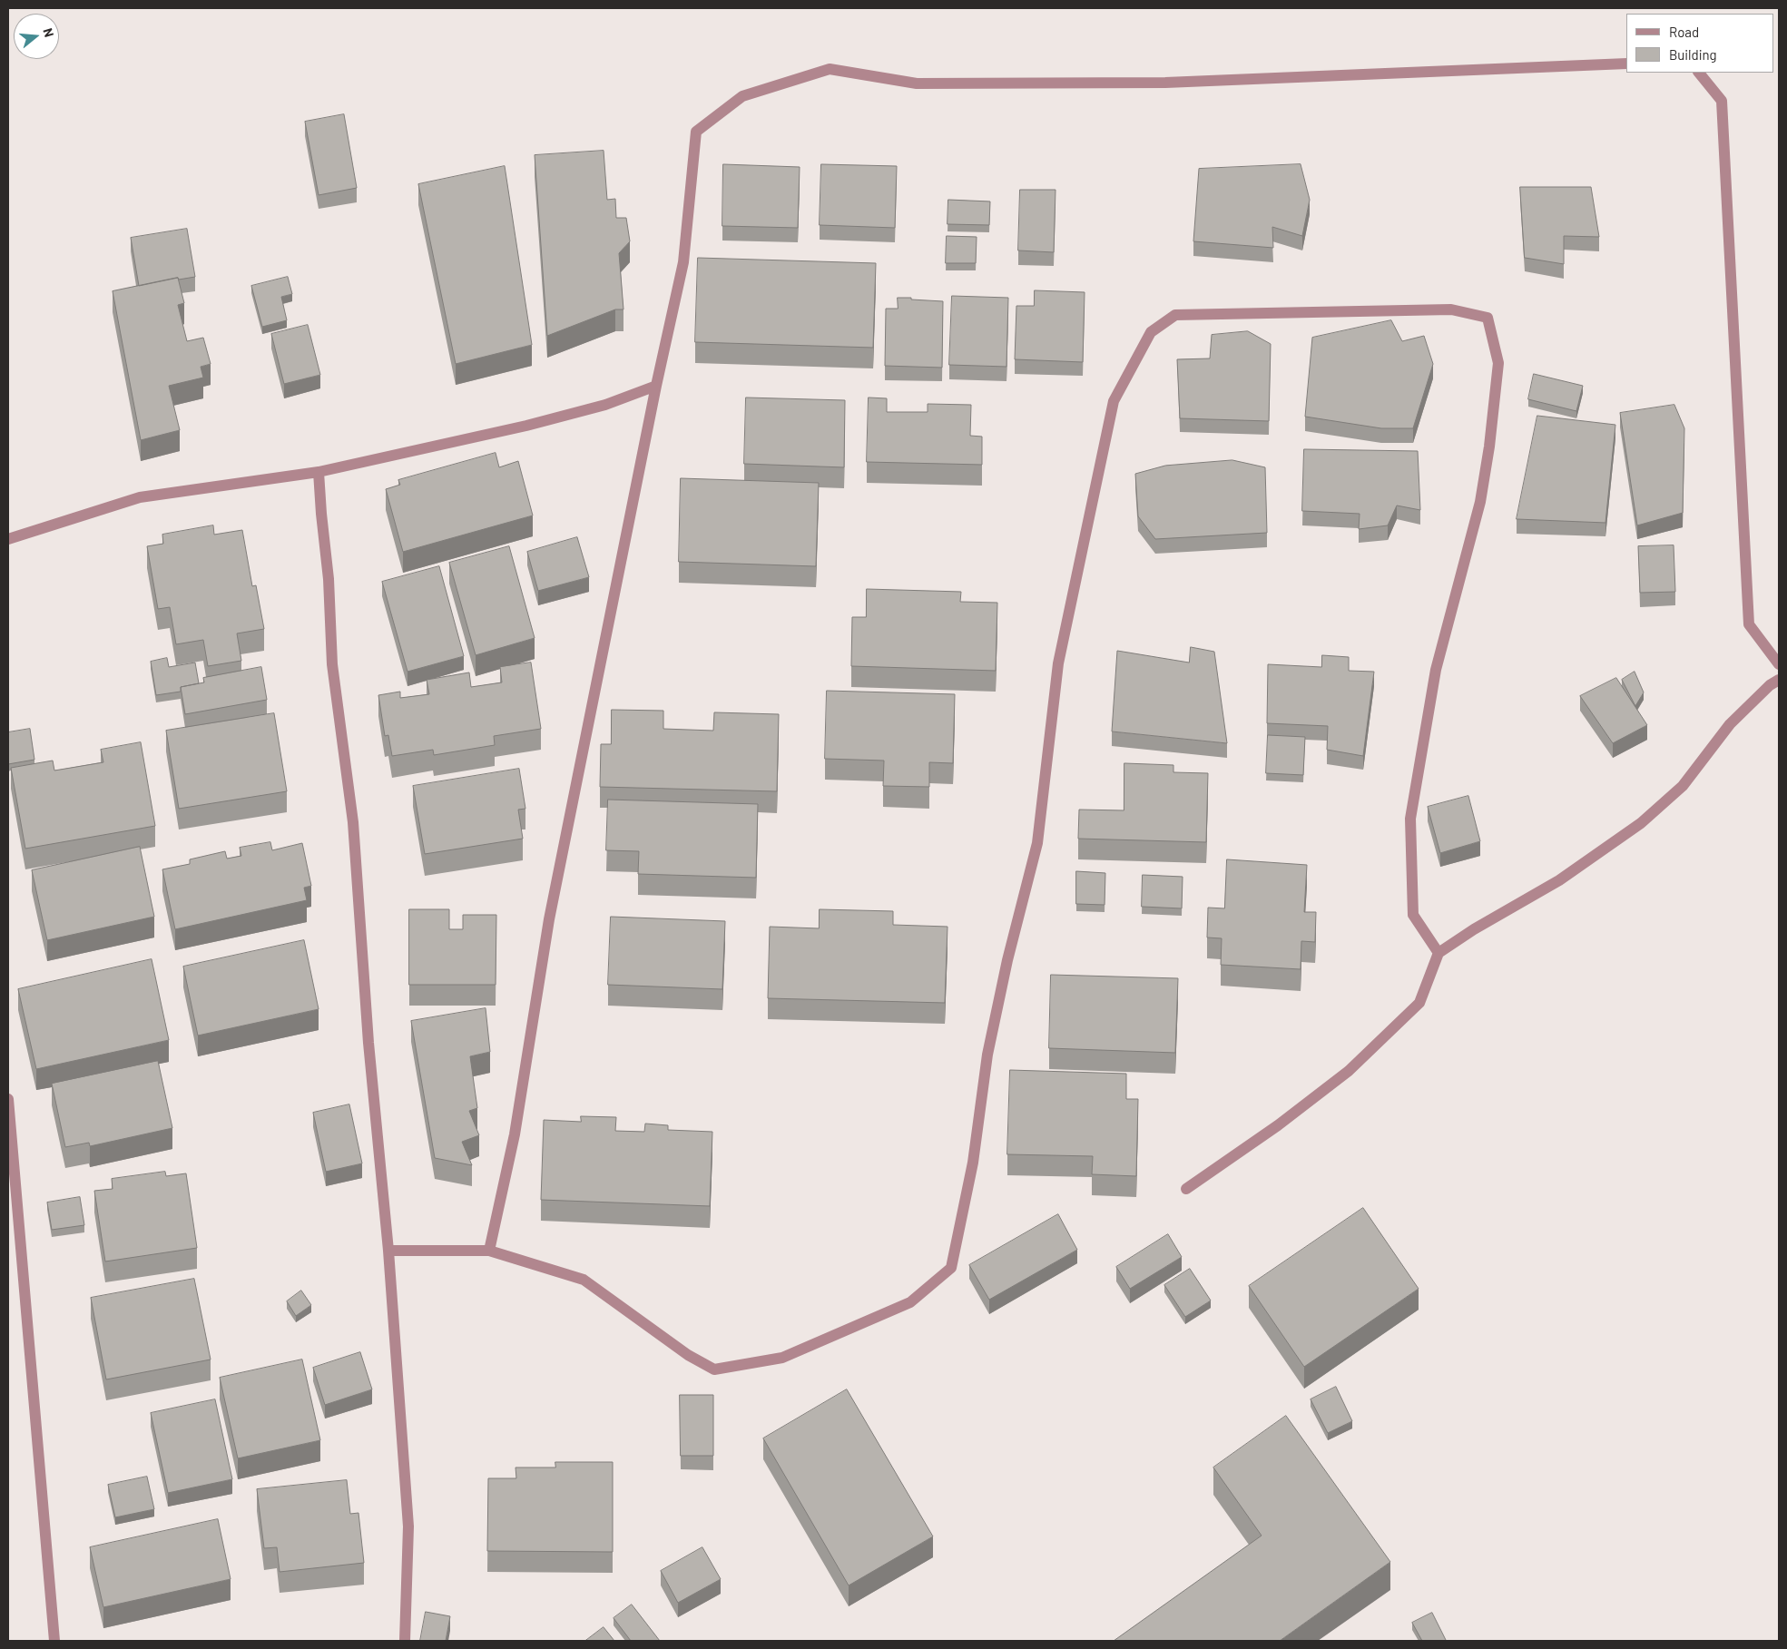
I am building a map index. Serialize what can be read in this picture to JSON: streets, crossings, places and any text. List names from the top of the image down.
{
  "legend": ["Road", "Building"],
  "north": "right"
}
